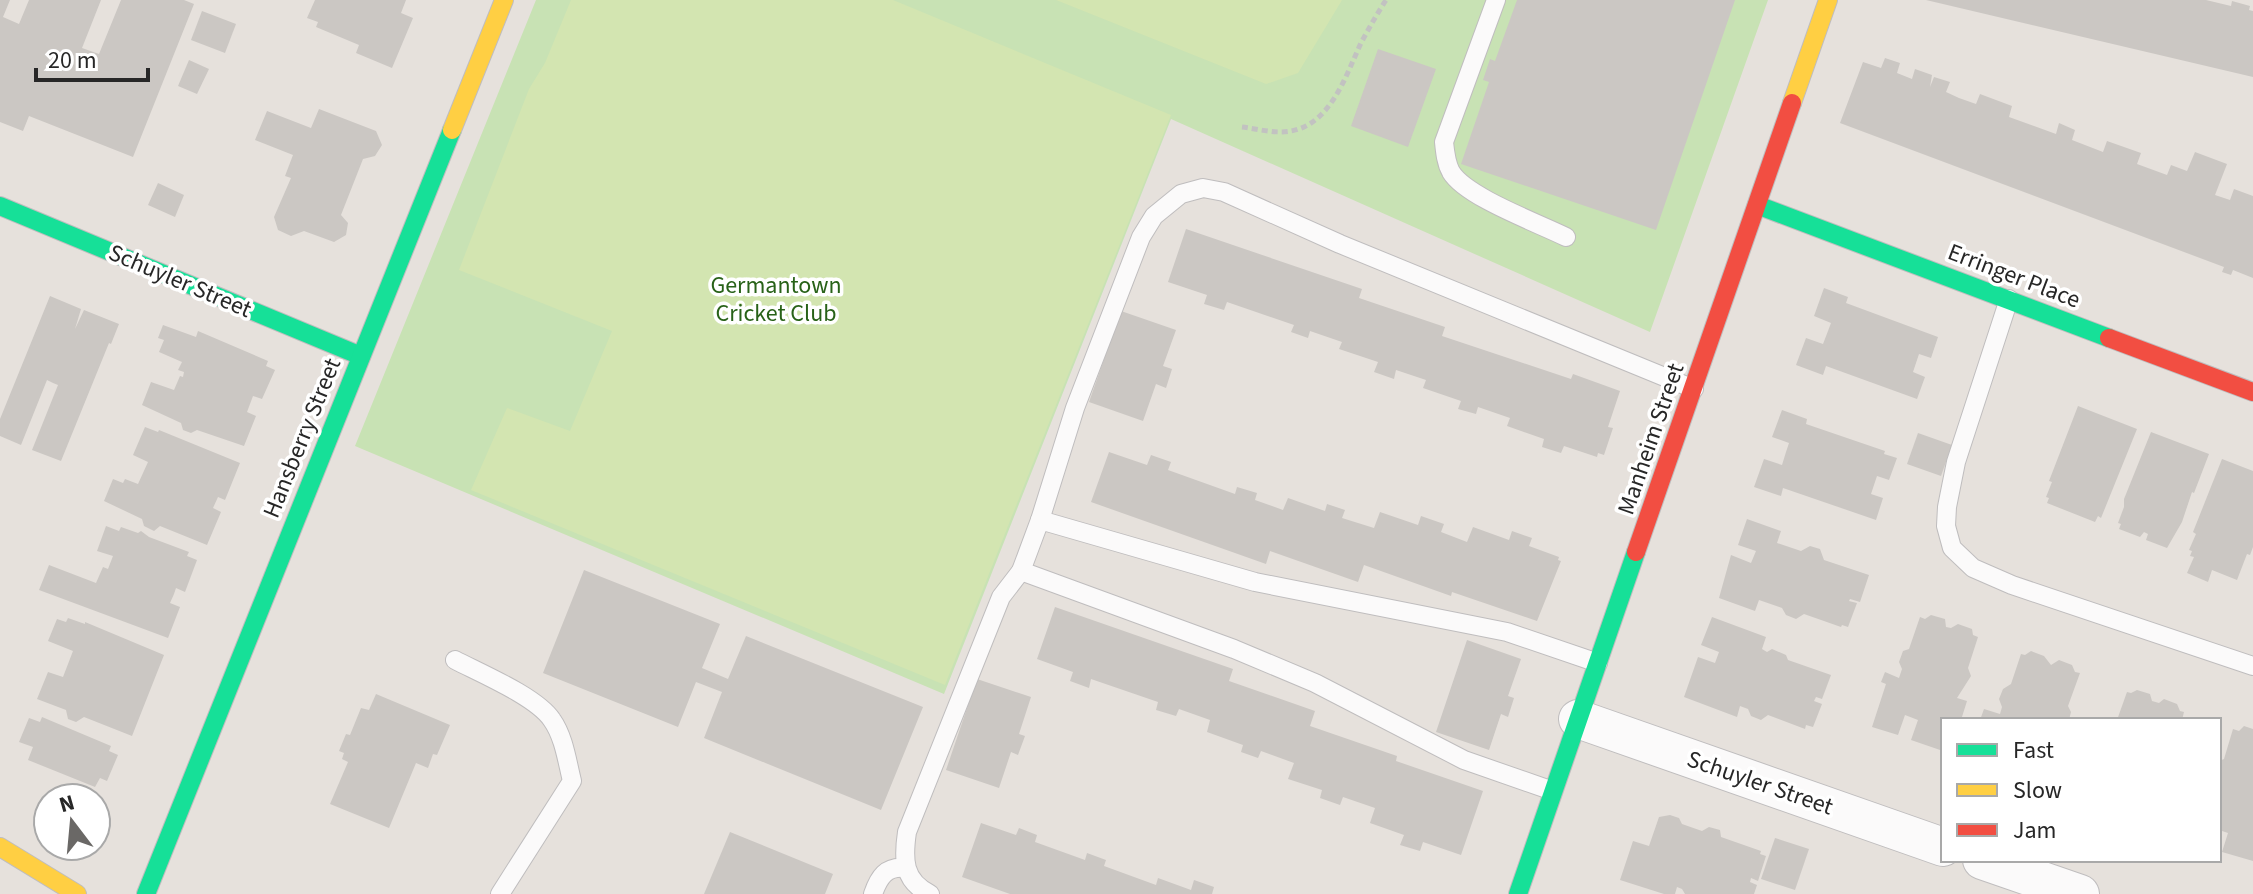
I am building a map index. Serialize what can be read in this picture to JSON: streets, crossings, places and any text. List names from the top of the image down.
{
  "streets": {
    "street": [
      "Erringer Place",
      "Schuyler Street",
      "Hansberry Street",
      "Manheim Street"
    ]
  },
  "crossings": [
    ["Erringer Place", "Manheim Street"],
    ["Schuyler Street", "Hansberry Street"],
    ["Schuyler Street", "Manheim Street"]
  ],
  "parks": ["Germantown Cricket Club"],
  "legend": ["Fast", "Slow", "Jam"],
  "scale_bar": "20 m",
  "north": "top"
}
